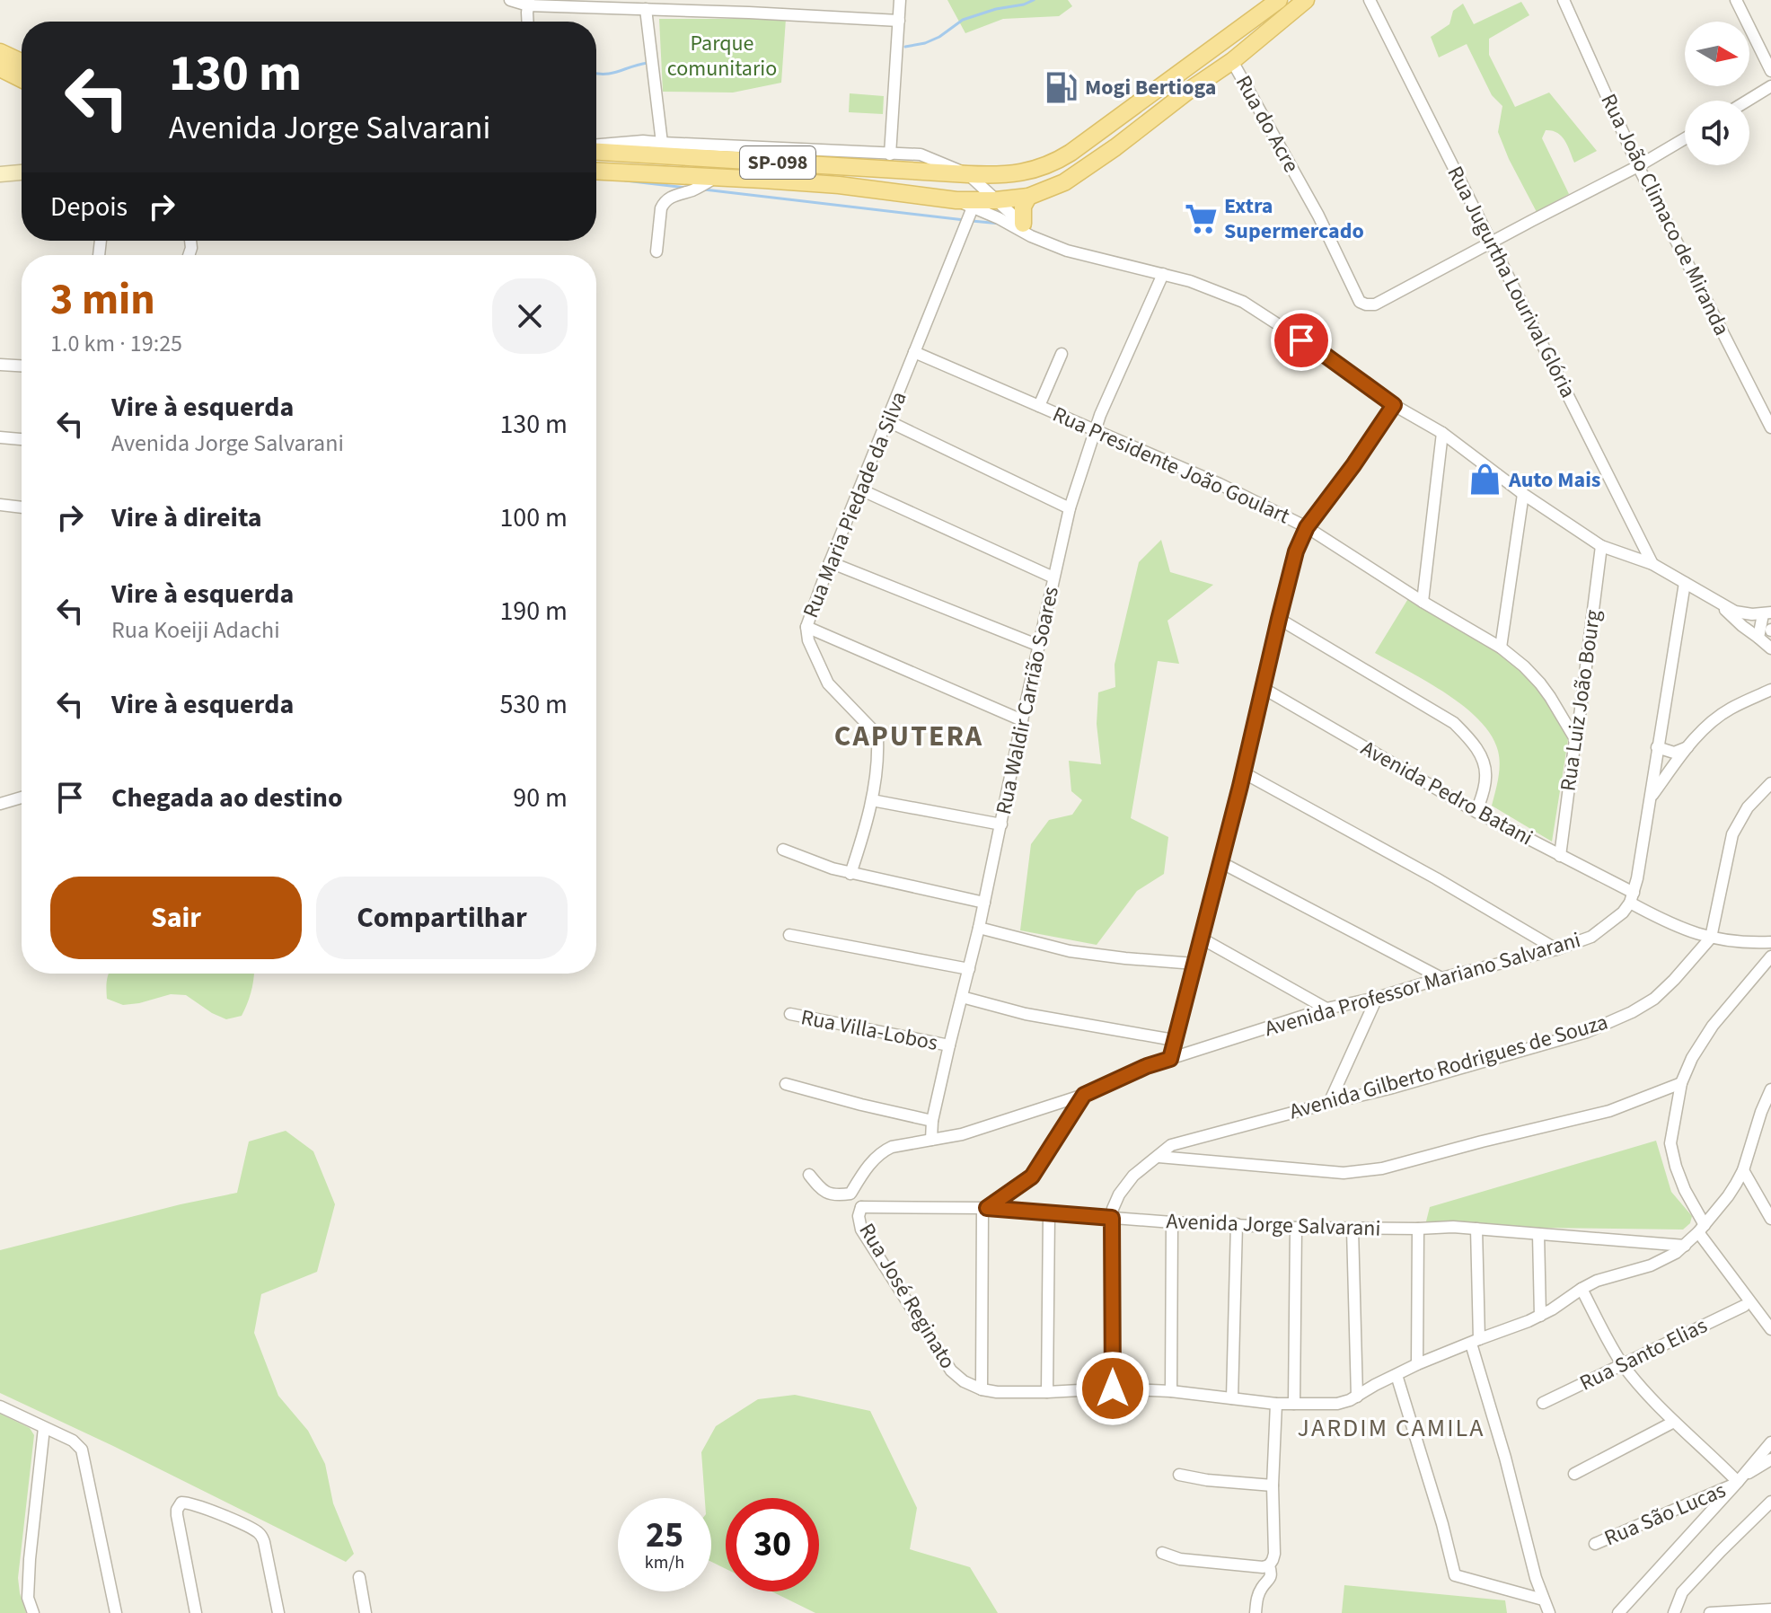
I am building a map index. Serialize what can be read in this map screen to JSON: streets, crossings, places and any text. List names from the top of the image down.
{
  "streets": {
    "main road": ["SP-098"],
    "street": [
      "Rua do Acre",
      "Rua João Climaco de Miranda",
      "Rua Jugurtha Lourival Glória",
      "Rua Presidente João Goulart",
      "Rua Maria Piedade da Silva",
      "Rua Waldir Carrião Soares",
      "Rua Luiz João Bourg",
      "Avenida Pedro Batani",
      "Avenida Professor Mariano Salvarani",
      "Rua Villa-Lobos",
      "Avenida Gilberto Rodrigues de Souza",
      "Avenida Jorge Salvarani",
      "Rua José Reginato",
      "Rua Santo Elias",
      "Rua São Lucas"
    ]
  },
  "crossings": [
    ["Rua do Acre", "SP-098"],
    ["Rua do Acre", "Rua Jugurtha Lourival Glória"],
    ["SP-098", "Rua Maria Piedade da Silva"],
    ["Rua Presidente João Goulart", "Rua Maria Piedade da Silva"],
    ["Rua Presidente João Goulart", "Rua Waldir Carrião Soares"],
    ["Rua Presidente João Goulart", "Rua Luiz João Bourg"],
    ["Rua Waldir Carrião Soares", "Avenida Professor Mariano Salvarani"],
    ["Rua Waldir Carrião Soares", "Rua Villa-Lobos"],
    ["Rua Luiz João Bourg", "Avenida Pedro Batani"],
    ["Avenida Pedro Batani", "Avenida Professor Mariano Salvarani"],
    ["Avenida Pedro Batani", "Avenida Gilberto Rodrigues de Souza"],
    ["Avenida Gilberto Rodrigues de Souza", "Avenida Jorge Salvarani"],
    ["Avenida Jorge Salvarani", "Rua José Reginato"]
  ],
  "districts": ["CAPUTERA", "JARDIM CAMILA"],
  "parks": ["Parque comunitario"],
  "places": {
    "fuel station": ["Mogi Bertioga"],
    "supermarket": ["Extra Supermercado"],
    "shop": ["Auto Mais"]
  },
  "north": "right",
  "page": {
    "turn": ["130 m", "Avenida Jorge Salvarani"],
    "then": "Depois",
    "heading": ["3 min", "1.0 km · 19:25"],
    "list": [
      {
        "name": "Vire à esquerda",
        "note": "Avenida Jorge Salvarani",
        "value": "130 m"
      },
      {
        "name": "Vire à direita",
        "value": "100 m"
      },
      {
        "name": "Vire à esquerda",
        "note": "Rua Koeiji Adachi",
        "value": "190 m"
      },
      {
        "name": "Vire à esquerda",
        "value": "530 m"
      },
      {
        "name": "Chegada ao destino",
        "value": "90 m"
      }
    ],
    "buttons": ["Sair", "Compartilhar"],
    "speed": "25 km/h",
    "limit": "30"
  }
}
